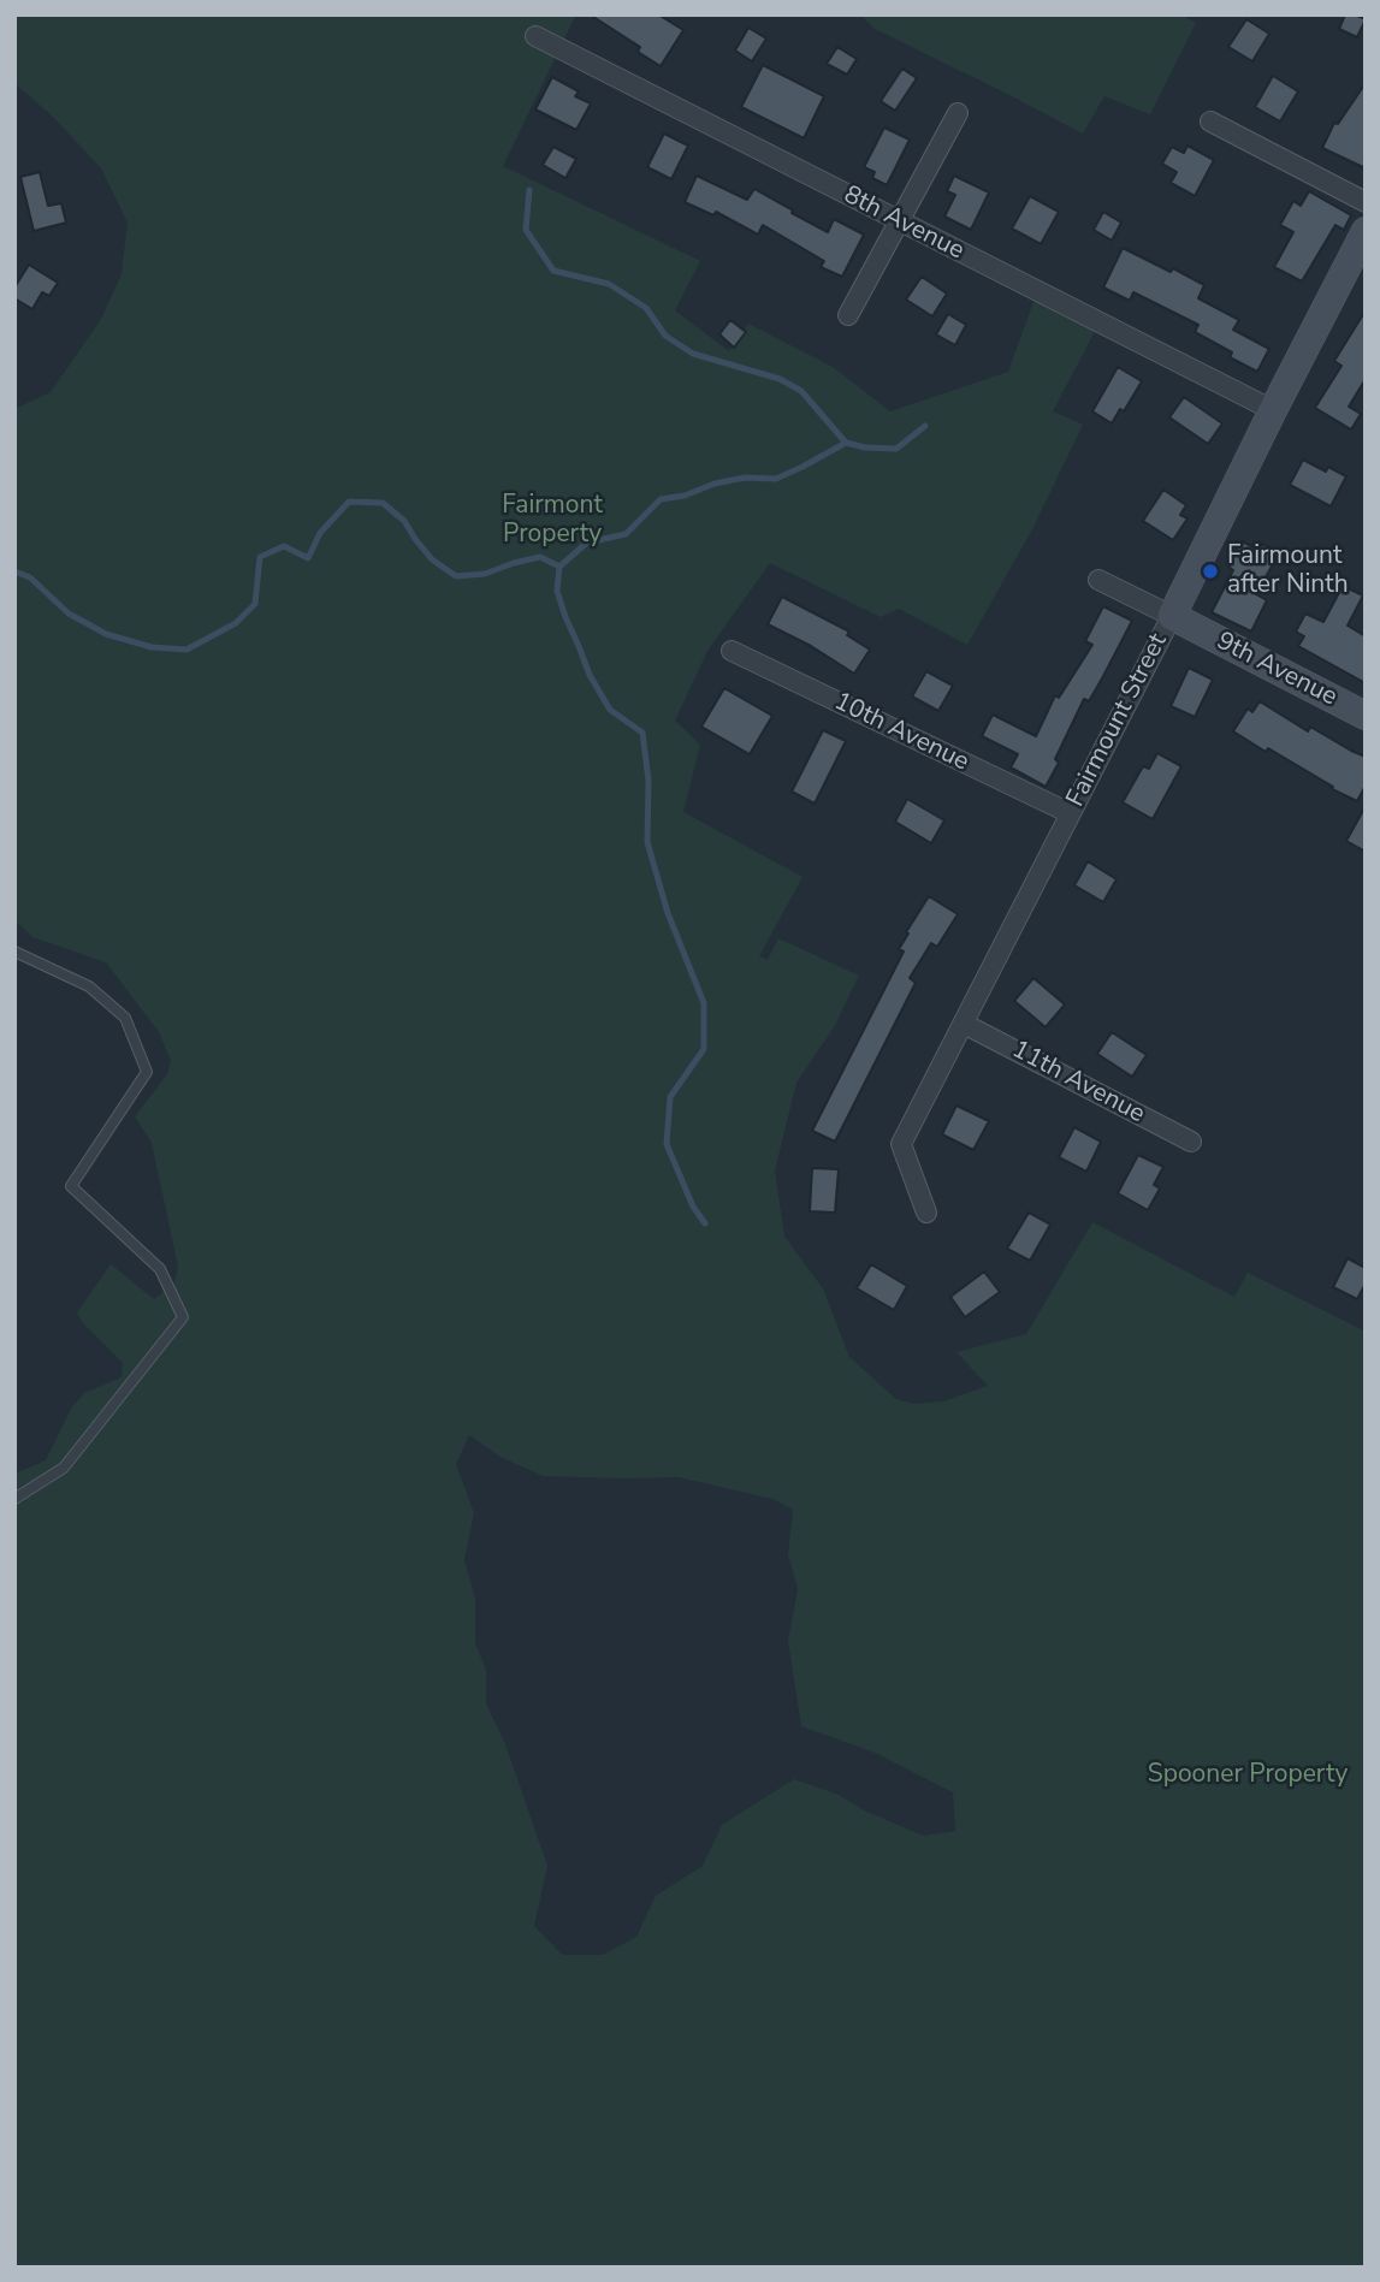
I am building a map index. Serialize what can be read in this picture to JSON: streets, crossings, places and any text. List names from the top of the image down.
{
  "streets": {
    "street": [
      "8th Avenue",
      "9th Avenue",
      "Fairmount Street",
      "10th Avenue",
      "11th Avenue"
    ]
  },
  "crossings": [
    ["8th Avenue", "Fairmount Street"],
    ["9th Avenue", "Fairmount Street"],
    ["Fairmount Street", "10th Avenue"],
    ["Fairmount Street", "11th Avenue"]
  ],
  "parks": ["Fairmont Property", "Spooner Property"],
  "places": ["Fairmount after Ninth"]
}
